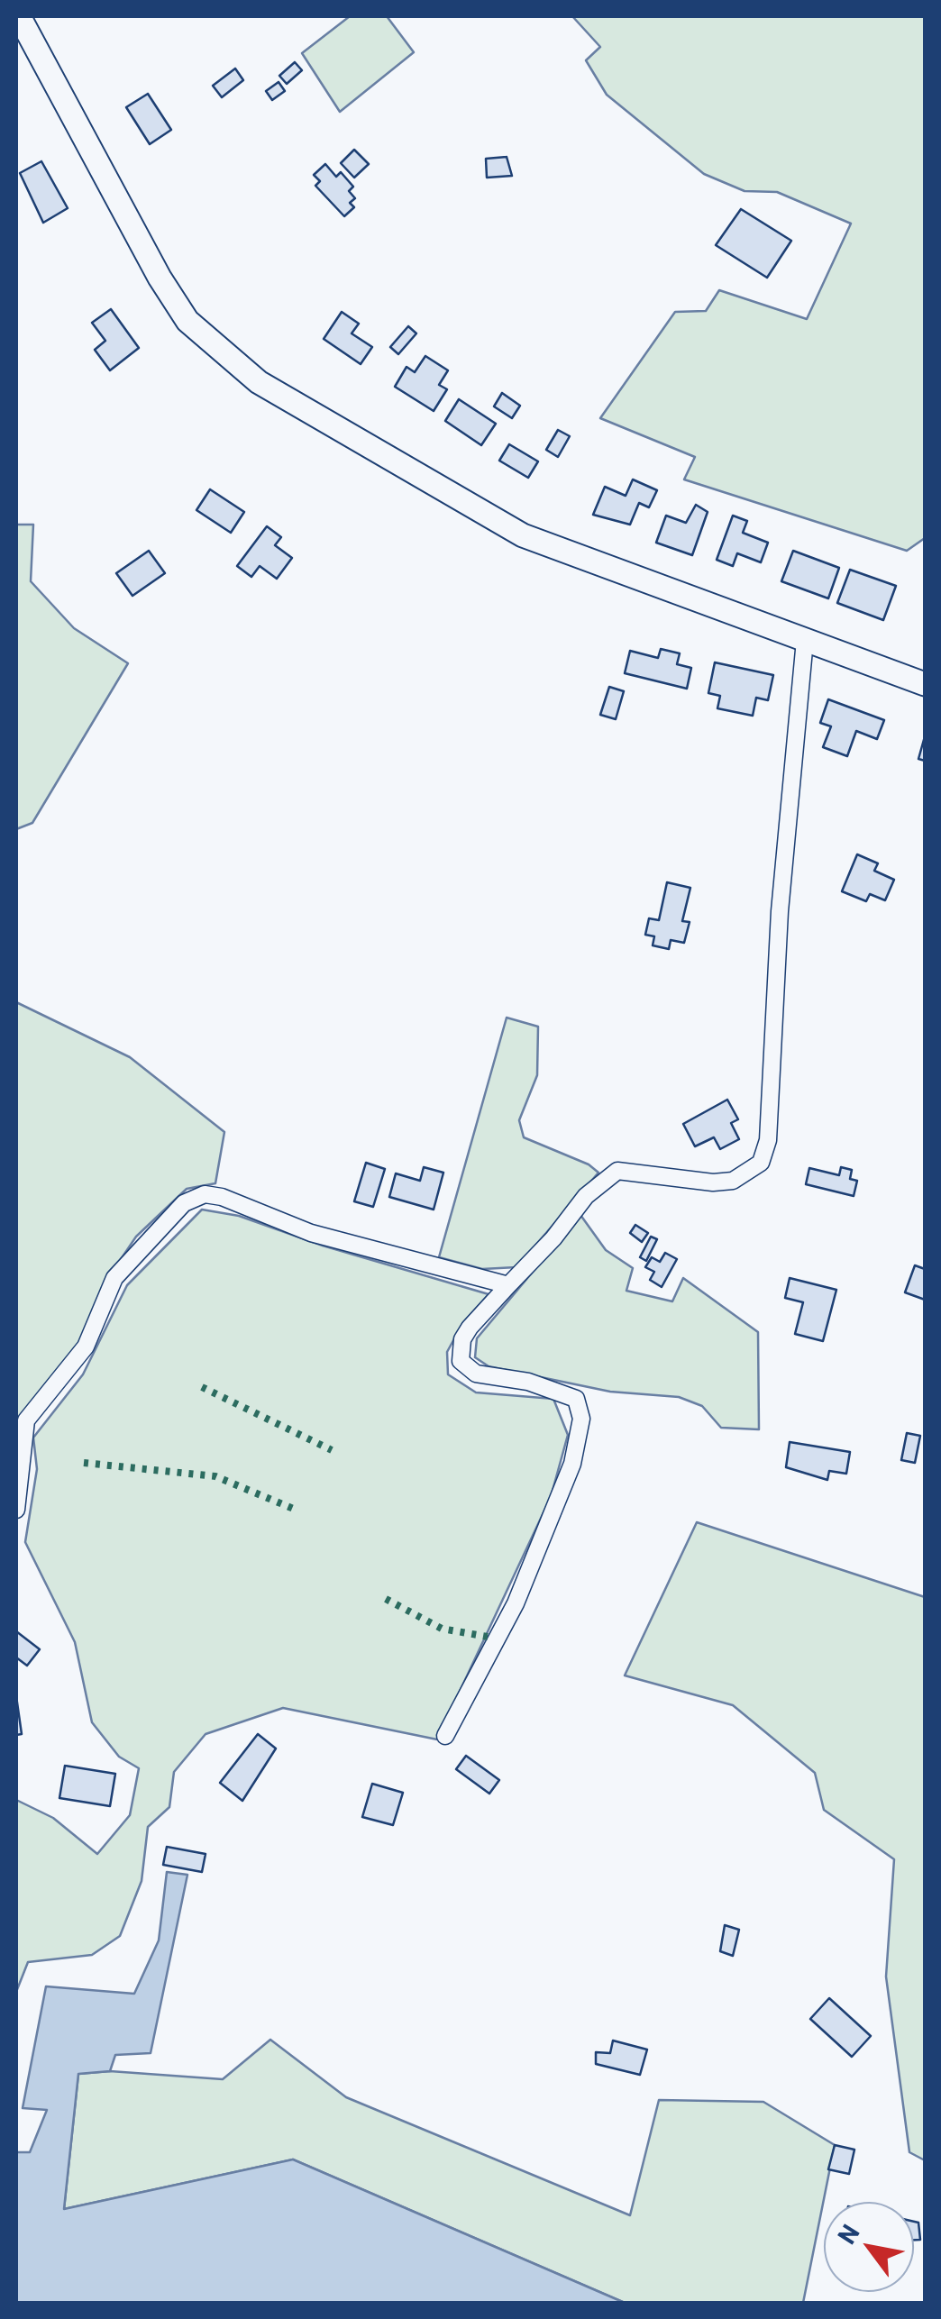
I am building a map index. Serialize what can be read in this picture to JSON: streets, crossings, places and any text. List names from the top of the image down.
{
  "north": "top left"
}
